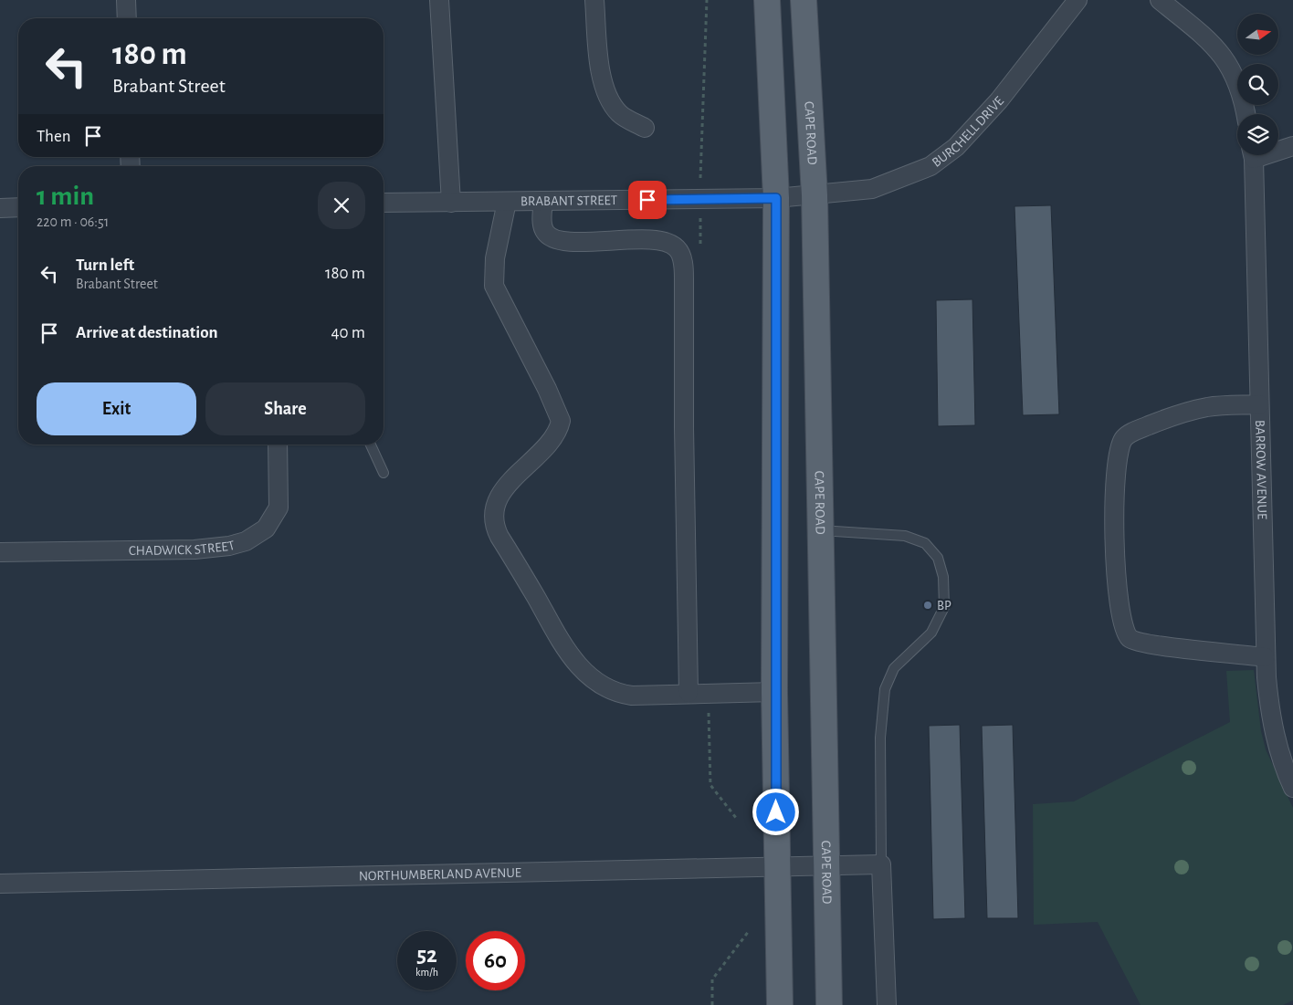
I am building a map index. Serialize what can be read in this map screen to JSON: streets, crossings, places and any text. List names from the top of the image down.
{
  "streets": {
    "main road": ["CAPE ROAD"],
    "street": [
      "BURCHELL DRIVE",
      "BRABANT STREET",
      "BARROW AVENUE",
      "CHADWICK STREET",
      "NORTHUMBERLAND AVENUE"
    ]
  },
  "crossings": [
    ["BURCHELL DRIVE", "CAPE ROAD"],
    ["BURCHELL DRIVE", "BRABANT STREET"],
    ["CAPE ROAD", "BRABANT STREET"],
    ["CAPE ROAD", "NORTHUMBERLAND AVENUE"]
  ],
  "places": ["BP"],
  "north": "right",
  "page": {
    "turn": ["180 m", "Brabant Street"],
    "then": "Then",
    "heading": ["1 min", "220 m · 06:51"],
    "list": [
      {
        "name": "Turn left",
        "note": "Brabant Street",
        "value": "180 m"
      },
      {
        "name": "Arrive at destination",
        "value": "40 m"
      }
    ],
    "buttons": ["Exit", "Share"],
    "speed": "52 km/h",
    "limit": "60"
  }
}
